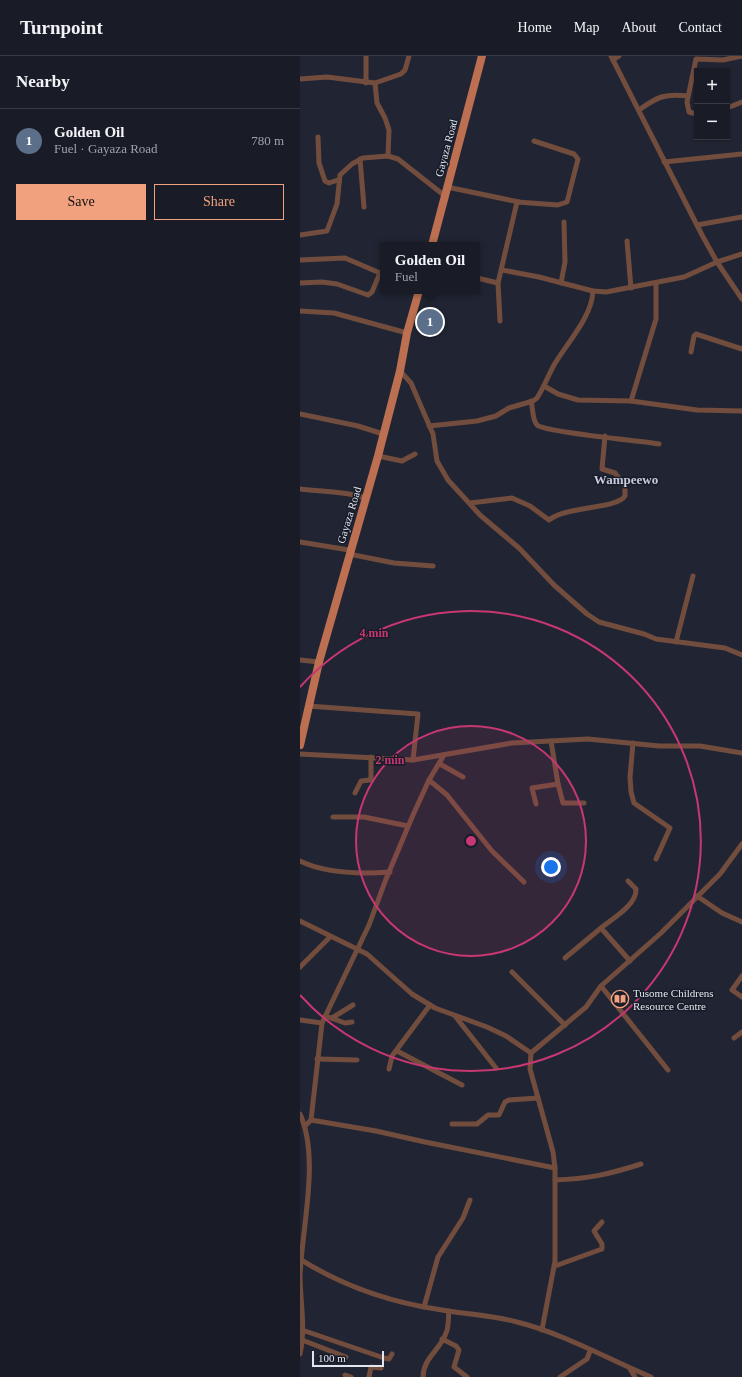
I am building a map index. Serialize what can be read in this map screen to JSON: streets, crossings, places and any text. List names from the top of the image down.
{
  "streets": {
    "main road": ["Gayaza Road"]
  },
  "districts": ["Wampeewo"],
  "places": {
    "library": ["Tusome Childrens Resource Centre"]
  },
  "scale_bar": "100 m",
  "page": {
    "header": "Turnpoint",
    "nav": [
      "Home",
      "Map",
      "About",
      "Contact"
    ],
    "heading": "Nearby",
    "map_buttons": ["+", "−"],
    "list": [
      {
        "mark": "1",
        "name": "Golden Oil",
        "note": "Fuel · Gayaza Road",
        "value": "780 m"
      }
    ],
    "buttons": ["Save", "Share"],
    "popup": ["Golden Oil", "Fuel"],
    "pins": "1",
    "scale": "100 m"
  },
  "rings": ["4 min", "2 min"]
}
